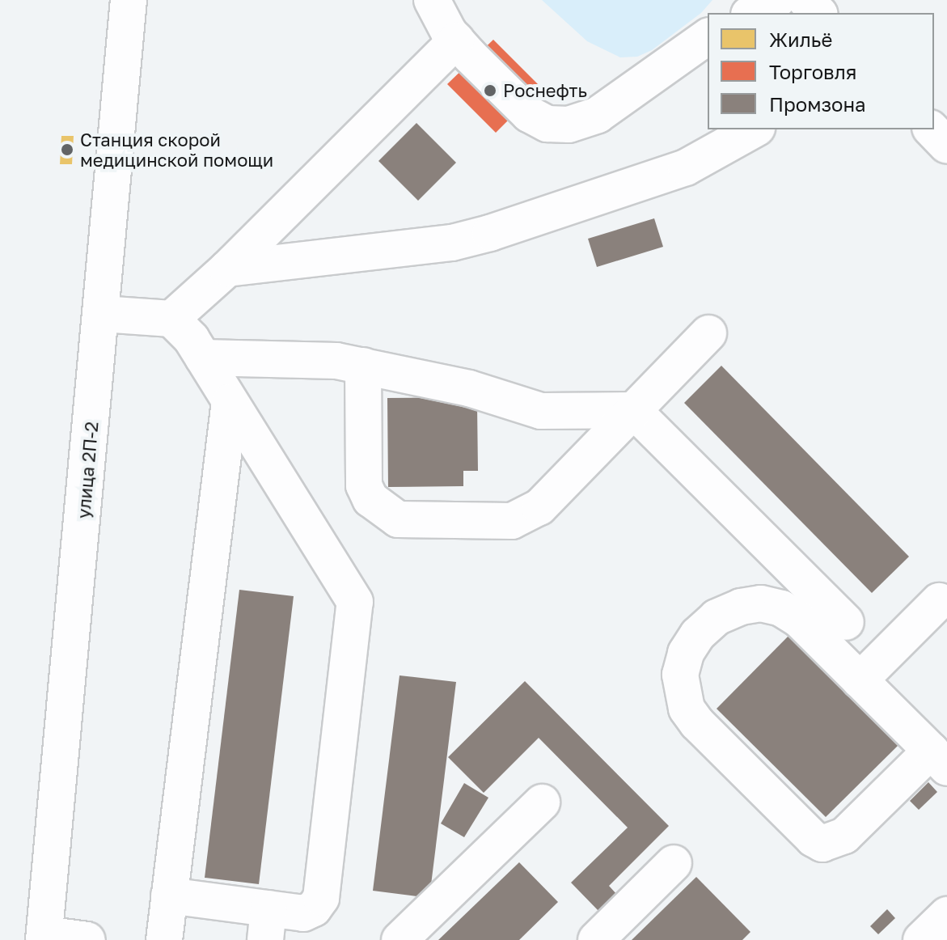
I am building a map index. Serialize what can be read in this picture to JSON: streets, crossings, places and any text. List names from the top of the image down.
{
  "streets": {
    "main road": ["улица 2П-2"]
  },
  "places": ["Роснефть", "Станция скорой медицинской помощи"],
  "legend": ["Жильё", "Торговля", "Промзона"]
}
